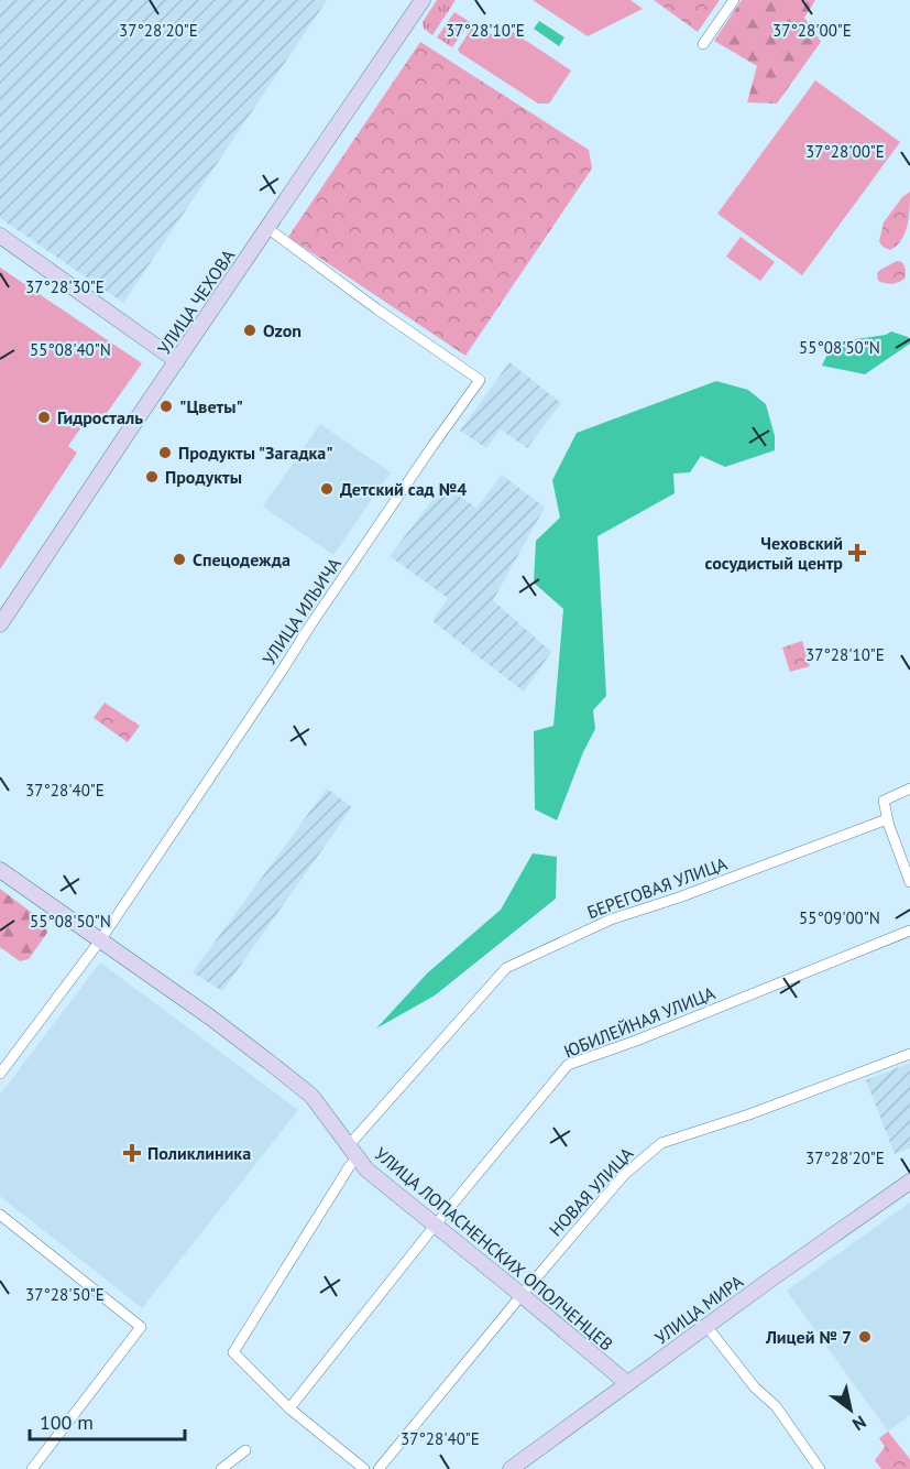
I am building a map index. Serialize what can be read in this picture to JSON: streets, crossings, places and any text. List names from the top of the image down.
{
  "streets": {
    "street": [
      "УЛИЦА ЧЕХОВА",
      "УЛИЦА ИЛЬИЧА",
      "БЕРЕГОВАЯ УЛИЦА",
      "ЮБИЛЕЙНАЯ УЛИЦА",
      "НОВАЯ УЛИЦА",
      "УЛИЦА ЛОПАСНЕНСКИХ ОПОЛЧЕНЦЕВ",
      "УЛИЦА МИРА"
    ]
  },
  "crossings": [
    ["УЛИЦА ЧЕХОВА", "УЛИЦА ИЛЬИЧА"],
    ["УЛИЦА ИЛЬИЧА", "УЛИЦА ЛОПАСНЕНСКИХ ОПОЛЧЕНЦЕВ"],
    ["БЕРЕГОВАЯ УЛИЦА", "ЮБИЛЕЙНАЯ УЛИЦА"],
    ["БЕРЕГОВАЯ УЛИЦА", "УЛИЦА ЛОПАСНЕНСКИХ ОПОЛЧЕНЦЕВ"],
    ["ЮБИЛЕЙНАЯ УЛИЦА", "УЛИЦА ЛОПАСНЕНСКИХ ОПОЛЧЕНЦЕВ"],
    ["НОВАЯ УЛИЦА", "УЛИЦА ЛОПАСНЕНСКИХ ОПОЛЧЕНЦЕВ"],
    ["УЛИЦА ЛОПАСНЕНСКИХ ОПОЛЧЕНЦЕВ", "УЛИЦА МИРА"]
  ],
  "places": {
    "other": [
      "Ozon",
      "\"Цветы\"",
      "Гидросталь",
      "Продукты \"Загадка\"",
      "Продукты",
      "Детский сад №4",
      "Спецодежда",
      "Лицей № 7"
    ],
    "health": ["Чеховский сосудистый центр", "Поликлиника"]
  },
  "scale_bar": "100 m",
  "north": "bottom right",
  "coordinates": [
    "37°28'20\"E",
    "37°28'10\"E",
    "37°28'00\"E",
    "37°28'30\"E",
    "55°08'50\"N",
    "55°08'40\"N",
    "37°28'40\"E",
    "55°09'00\"N",
    "37°28'50\"E"
  ]
}
